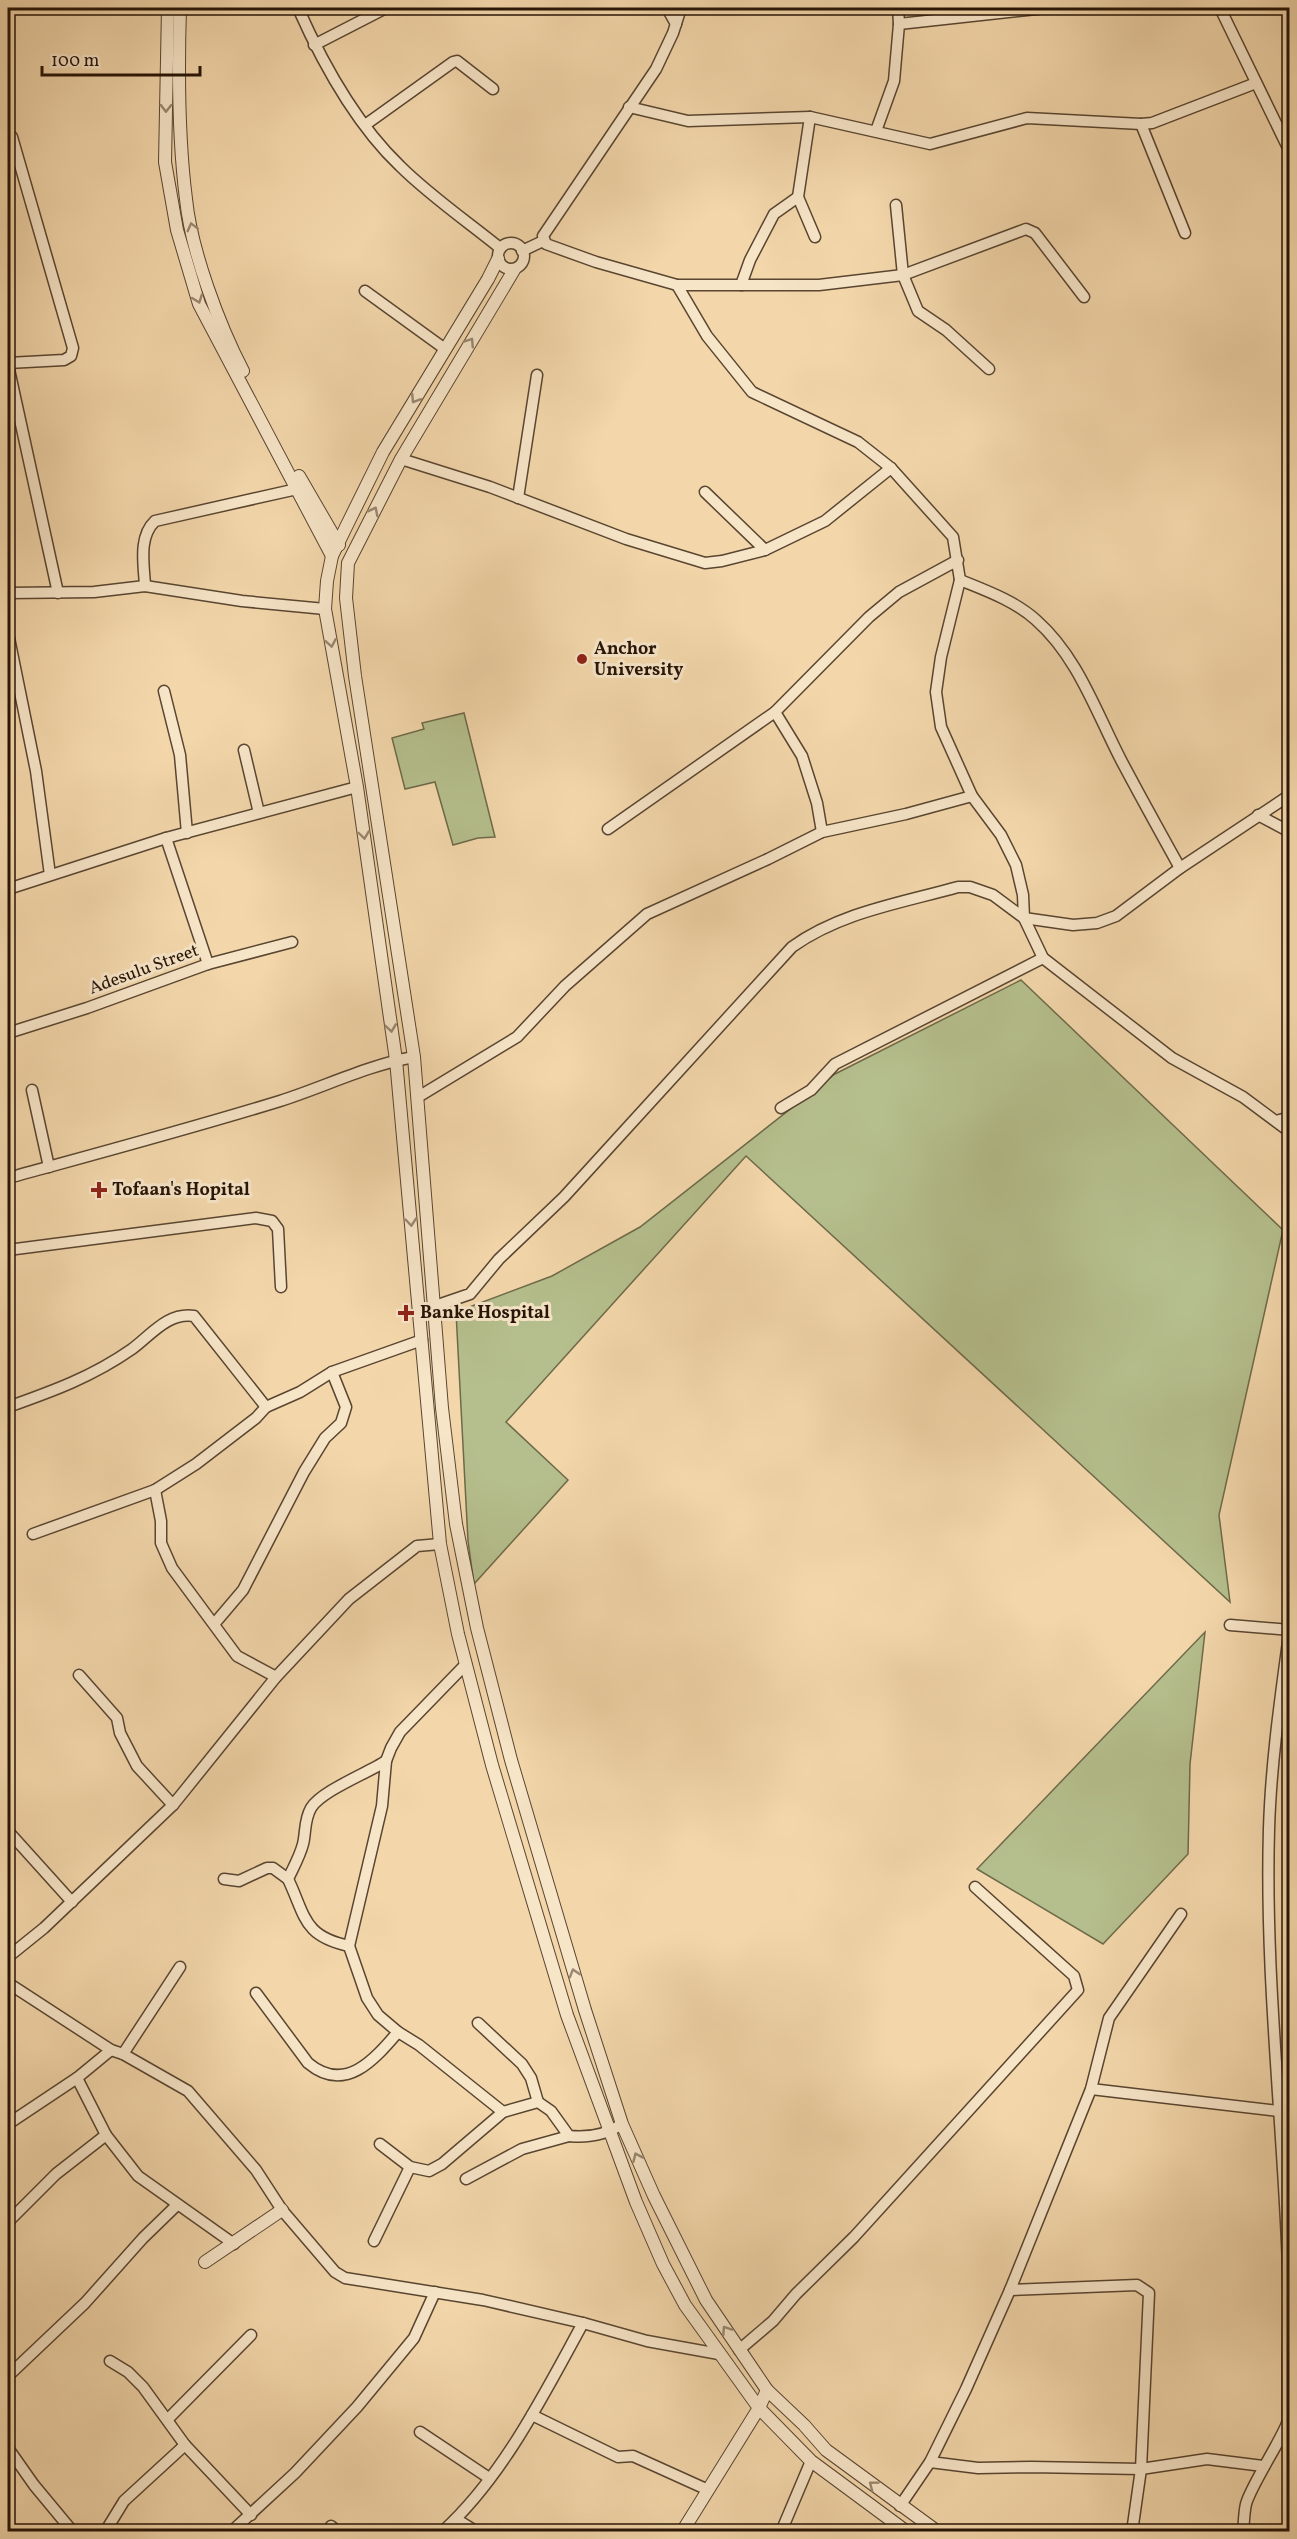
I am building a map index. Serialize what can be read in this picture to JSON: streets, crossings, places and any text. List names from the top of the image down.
{
  "streets": {
    "street": ["Adesulu Street"]
  },
  "places": {
    "other": ["Anchor University"],
    "health": ["Tofaan's Hopital", "Banke Hospital"]
  },
  "scale_bar": "100 m"
}
